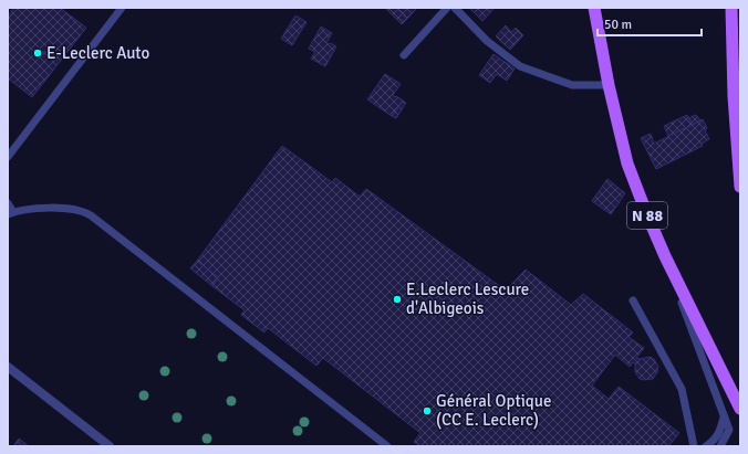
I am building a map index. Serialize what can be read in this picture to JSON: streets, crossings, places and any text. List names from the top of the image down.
{
  "streets": {
    "main road": ["N 88"]
  },
  "places": ["E-Leclerc Auto", "E.Leclerc Lescure d'Albigeois", "Général Optique (CC E. Leclerc)"],
  "scale_bar": "50 m"
}
